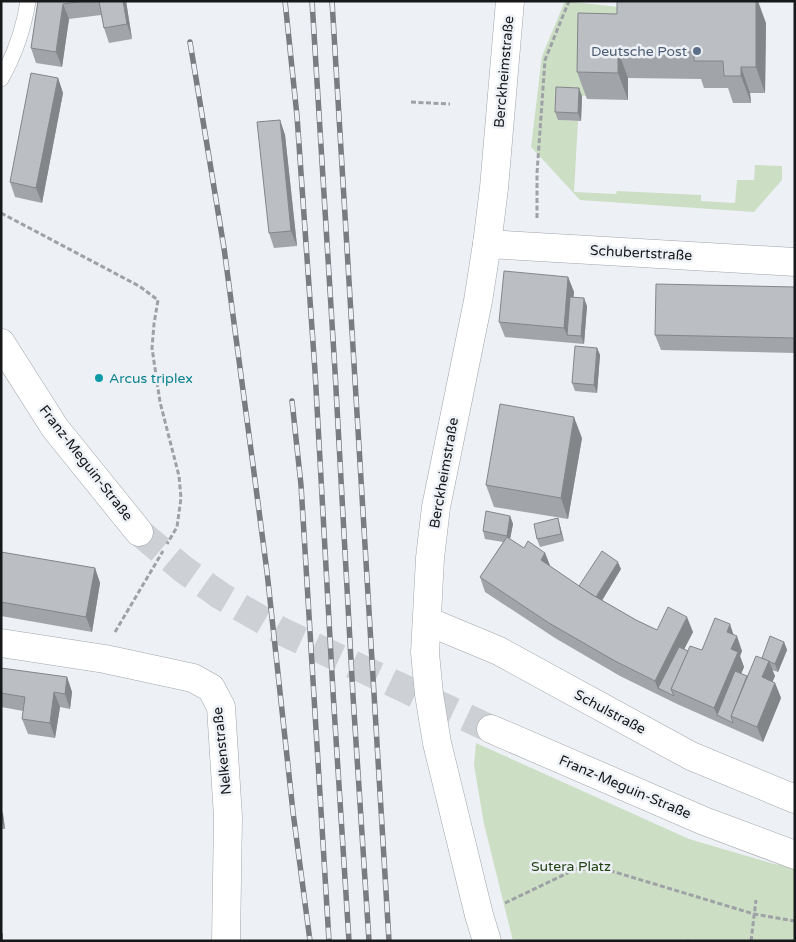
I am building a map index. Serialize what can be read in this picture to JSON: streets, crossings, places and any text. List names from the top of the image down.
{
  "streets": {
    "street": [
      "Berckheimstraße",
      "Schubertstraße",
      "Franz-Meguin-Straße",
      "Schulstraße",
      "Nelkenstraße"
    ]
  },
  "crossings": [
    ["Berckheimstraße", "Schubertstraße"],
    ["Berckheimstraße", "Schulstraße"]
  ],
  "parks": ["Sutera Platz"],
  "places": ["Deutsche Post", "Arcus triplex"]
}
